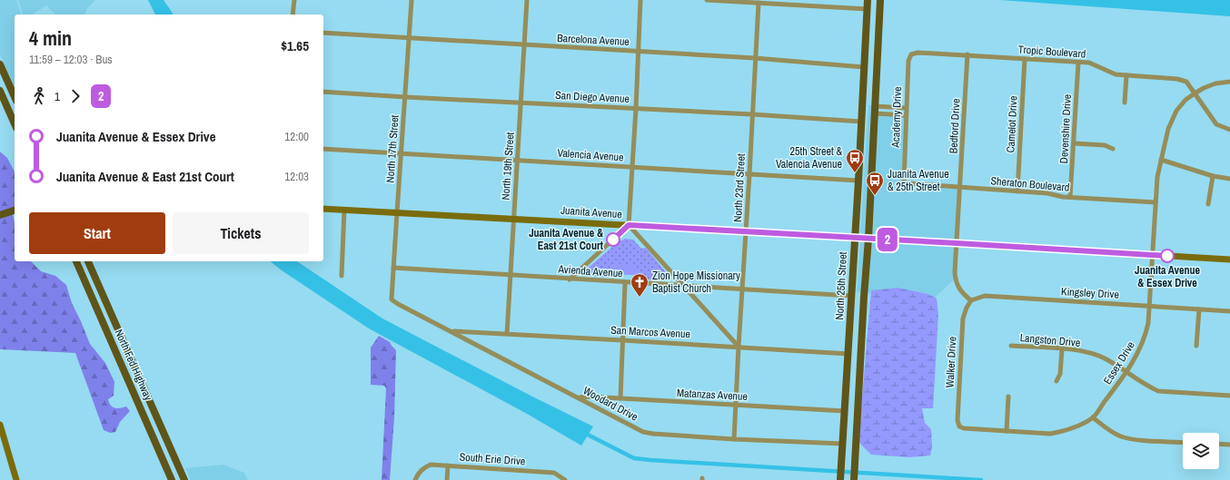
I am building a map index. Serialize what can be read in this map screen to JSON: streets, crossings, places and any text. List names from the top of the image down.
{
  "streets": {
    "main road": ["North 25th Street", "North Fed Highway"],
    "street": [
      "Barcelona Avenue",
      "Tropic Boulevard",
      "San Diego Avenue",
      "Academy Drive",
      "Camelot Drive",
      "Bedford Drive",
      "Devenshire Drive",
      "North 17th Street",
      "Valencia Avenue",
      "North 19th Street",
      "Sheraton Boulevard",
      "North 23rd Street",
      "Juanita Avenue",
      "Avienda Avenue",
      "Kingsley Drive",
      "San Marcos Avenue",
      "Langston Drive",
      "Walker Drive",
      "Essex Drive",
      "Matanzas Avenue",
      "Woodard Drive",
      "South Erie Drive"
    ]
  },
  "crossings": [
    ["Barcelona Avenue", "North 17th Street"],
    ["Barcelona Avenue", "North 19th Street"],
    ["Barcelona Avenue", "North 23rd Street"],
    ["Barcelona Avenue", "North 25th Street"],
    ["Tropic Boulevard", "Academy Drive"],
    ["Tropic Boulevard", "Camelot Drive"],
    ["Tropic Boulevard", "Bedford Drive"],
    ["Tropic Boulevard", "Devenshire Drive"],
    ["Tropic Boulevard", "Essex Drive"],
    ["San Diego Avenue", "North 17th Street"],
    ["San Diego Avenue", "North 19th Street"],
    ["San Diego Avenue", "North 23rd Street"],
    ["San Diego Avenue", "North 25th Street"],
    ["Academy Drive", "Sheraton Boulevard"],
    ["Camelot Drive", "Sheraton Boulevard"],
    ["Bedford Drive", "Sheraton Boulevard"],
    ["Bedford Drive", "Juanita Avenue"],
    ["Bedford Drive", "Kingsley Drive"],
    ["Bedford Drive", "Walker Drive"],
    ["Devenshire Drive", "Sheraton Boulevard"],
    ["North 17th Street", "Valencia Avenue"],
    ["North 17th Street", "Juanita Avenue"],
    ["North 17th Street", "Avienda Avenue"],
    ["North 17th Street", "Woodard Drive"],
    ["Valencia Avenue", "North 19th Street"],
    ["Valencia Avenue", "North 23rd Street"],
    ["Valencia Avenue", "North 25th Street"],
    ["North 19th Street", "Juanita Avenue"],
    ["North 19th Street", "Avienda Avenue"],
    ["North 19th Street", "San Marcos Avenue"],
    ["Sheraton Boulevard", "Essex Drive"],
    ["North 23rd Street", "Juanita Avenue"],
    ["North 23rd Street", "Avienda Avenue"],
    ["North 23rd Street", "San Marcos Avenue"],
    ["North 23rd Street", "Matanzas Avenue"],
    ["North 23rd Street", "Woodard Drive"],
    ["Juanita Avenue", "North 25th Street"],
    ["Juanita Avenue", "Essex Drive"],
    ["Avienda Avenue", "North 25th Street"],
    ["North 25th Street", "San Marcos Avenue"],
    ["North 25th Street", "Matanzas Avenue"],
    ["North 25th Street", "Woodard Drive"],
    ["Kingsley Drive", "Walker Drive"],
    ["Kingsley Drive", "Essex Drive"],
    ["San Marcos Avenue", "Woodard Drive"],
    ["Langston Drive", "Essex Drive"],
    ["Walker Drive", "Essex Drive"],
    ["Matanzas Avenue", "Woodard Drive"]
  ],
  "places": {
    "bus stop": ["25th Street & Valencia Avenue", "Juanita Avenue & 25th Street"],
    "other": ["Juanita Avenue & East 21st Court", "Juanita Avenue & Essex Drive"],
    "church": ["Zion Hope Missionary Baptist Church"]
  },
  "lines": ["bus line 2"],
  "page": {
    "on_map": "2",
    "heading": ["4 min", "11:59 – 12:03 · Bus", "$1.65"],
    "legs": ["1", "2"],
    "list": [
      {
        "name": "Juanita Avenue & Essex Drive",
        "value": "12:00"
      },
      {
        "name": "Juanita Avenue & East 21st Court",
        "value": "12:03"
      }
    ],
    "buttons": ["Start", "Tickets"]
  }
}
